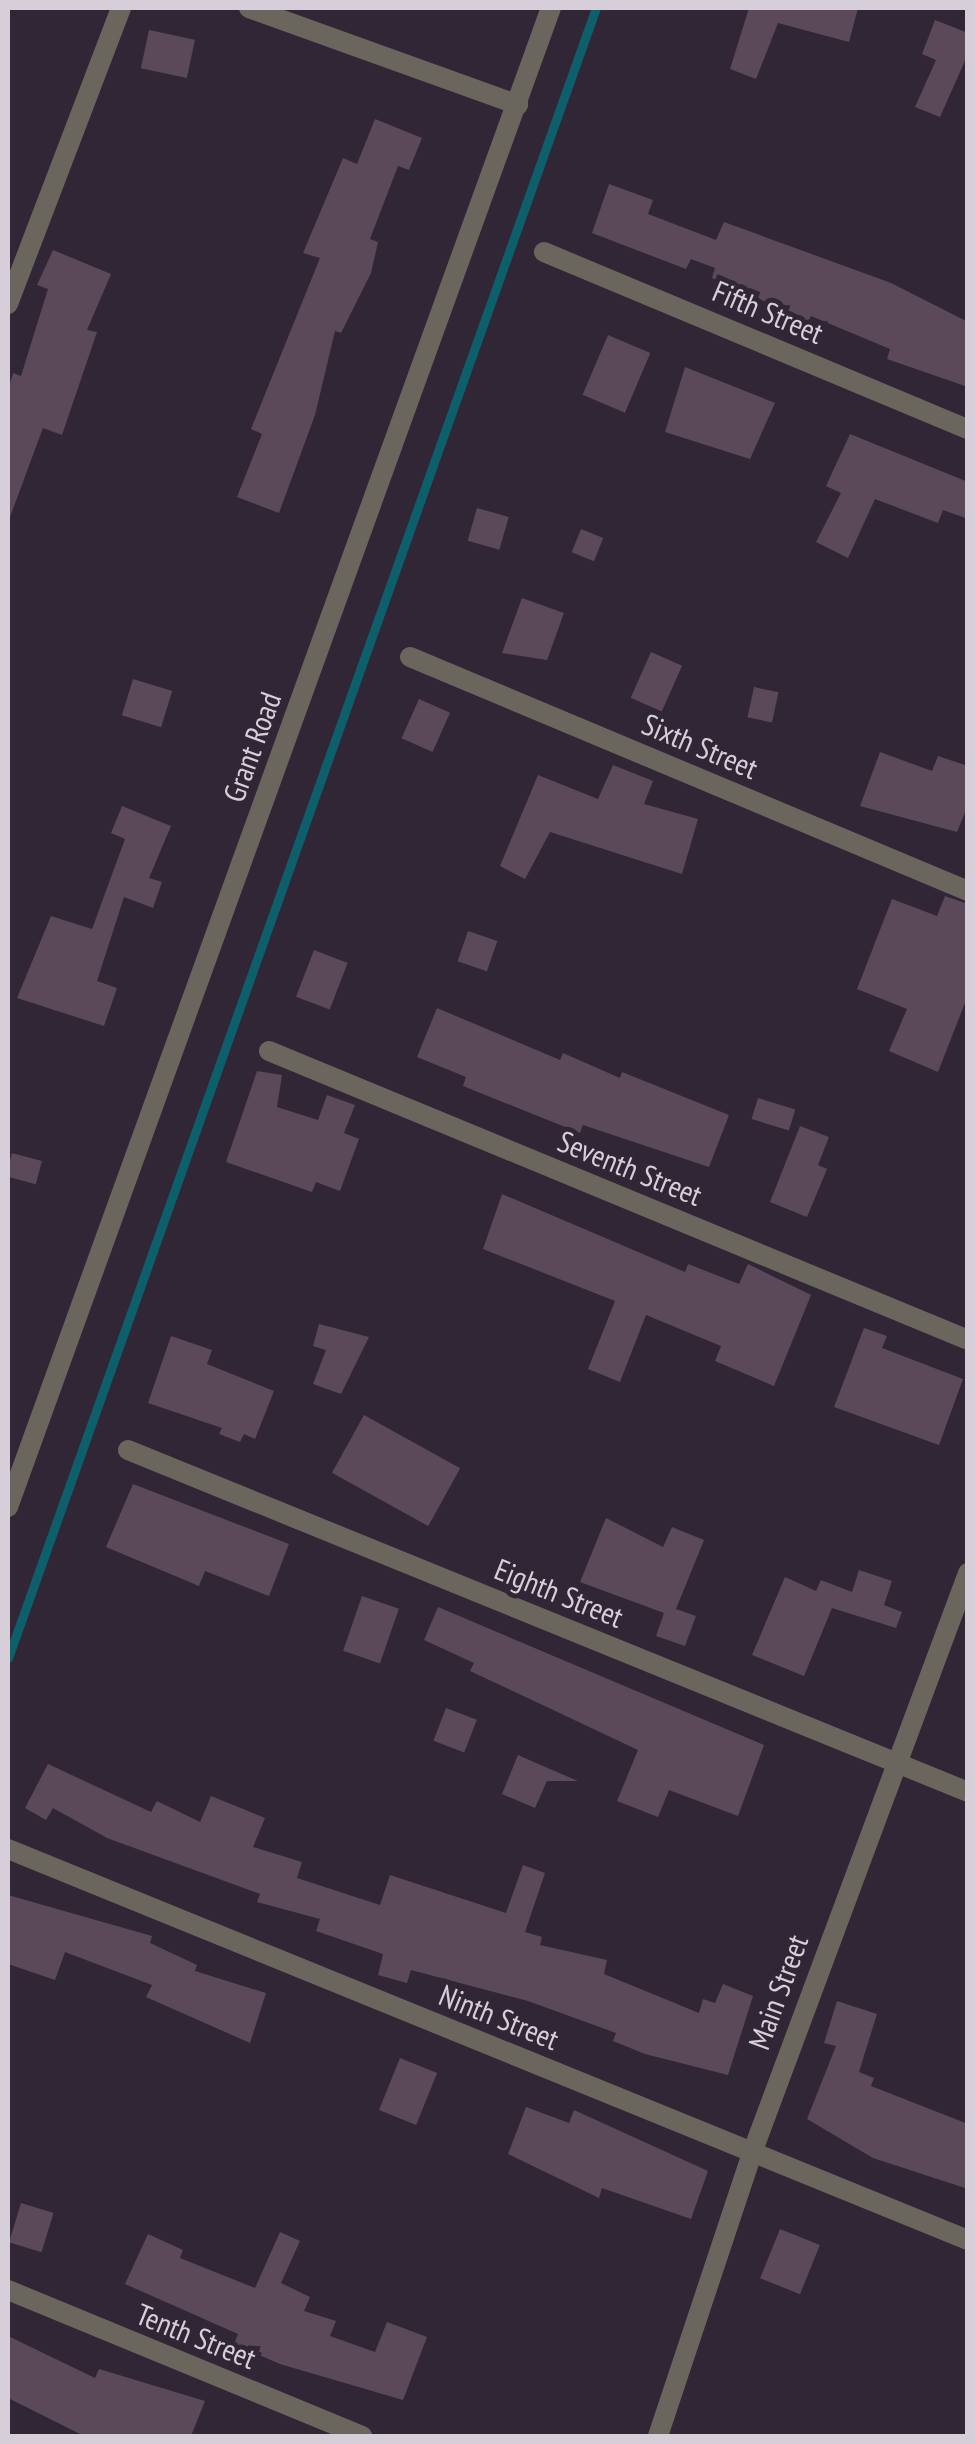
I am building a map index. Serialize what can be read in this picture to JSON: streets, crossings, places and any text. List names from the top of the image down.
{
  "streets": {
    "street": [
      "Fifth Street",
      "Sixth Street",
      "Grant Road",
      "Seventh Street",
      "Eighth Street",
      "Main Street",
      "Ninth Street",
      "Tenth Street"
    ]
  },
  "crossings": [
    ["Eighth Street", "Main Street"],
    ["Main Street", "Ninth Street"]
  ]
}
